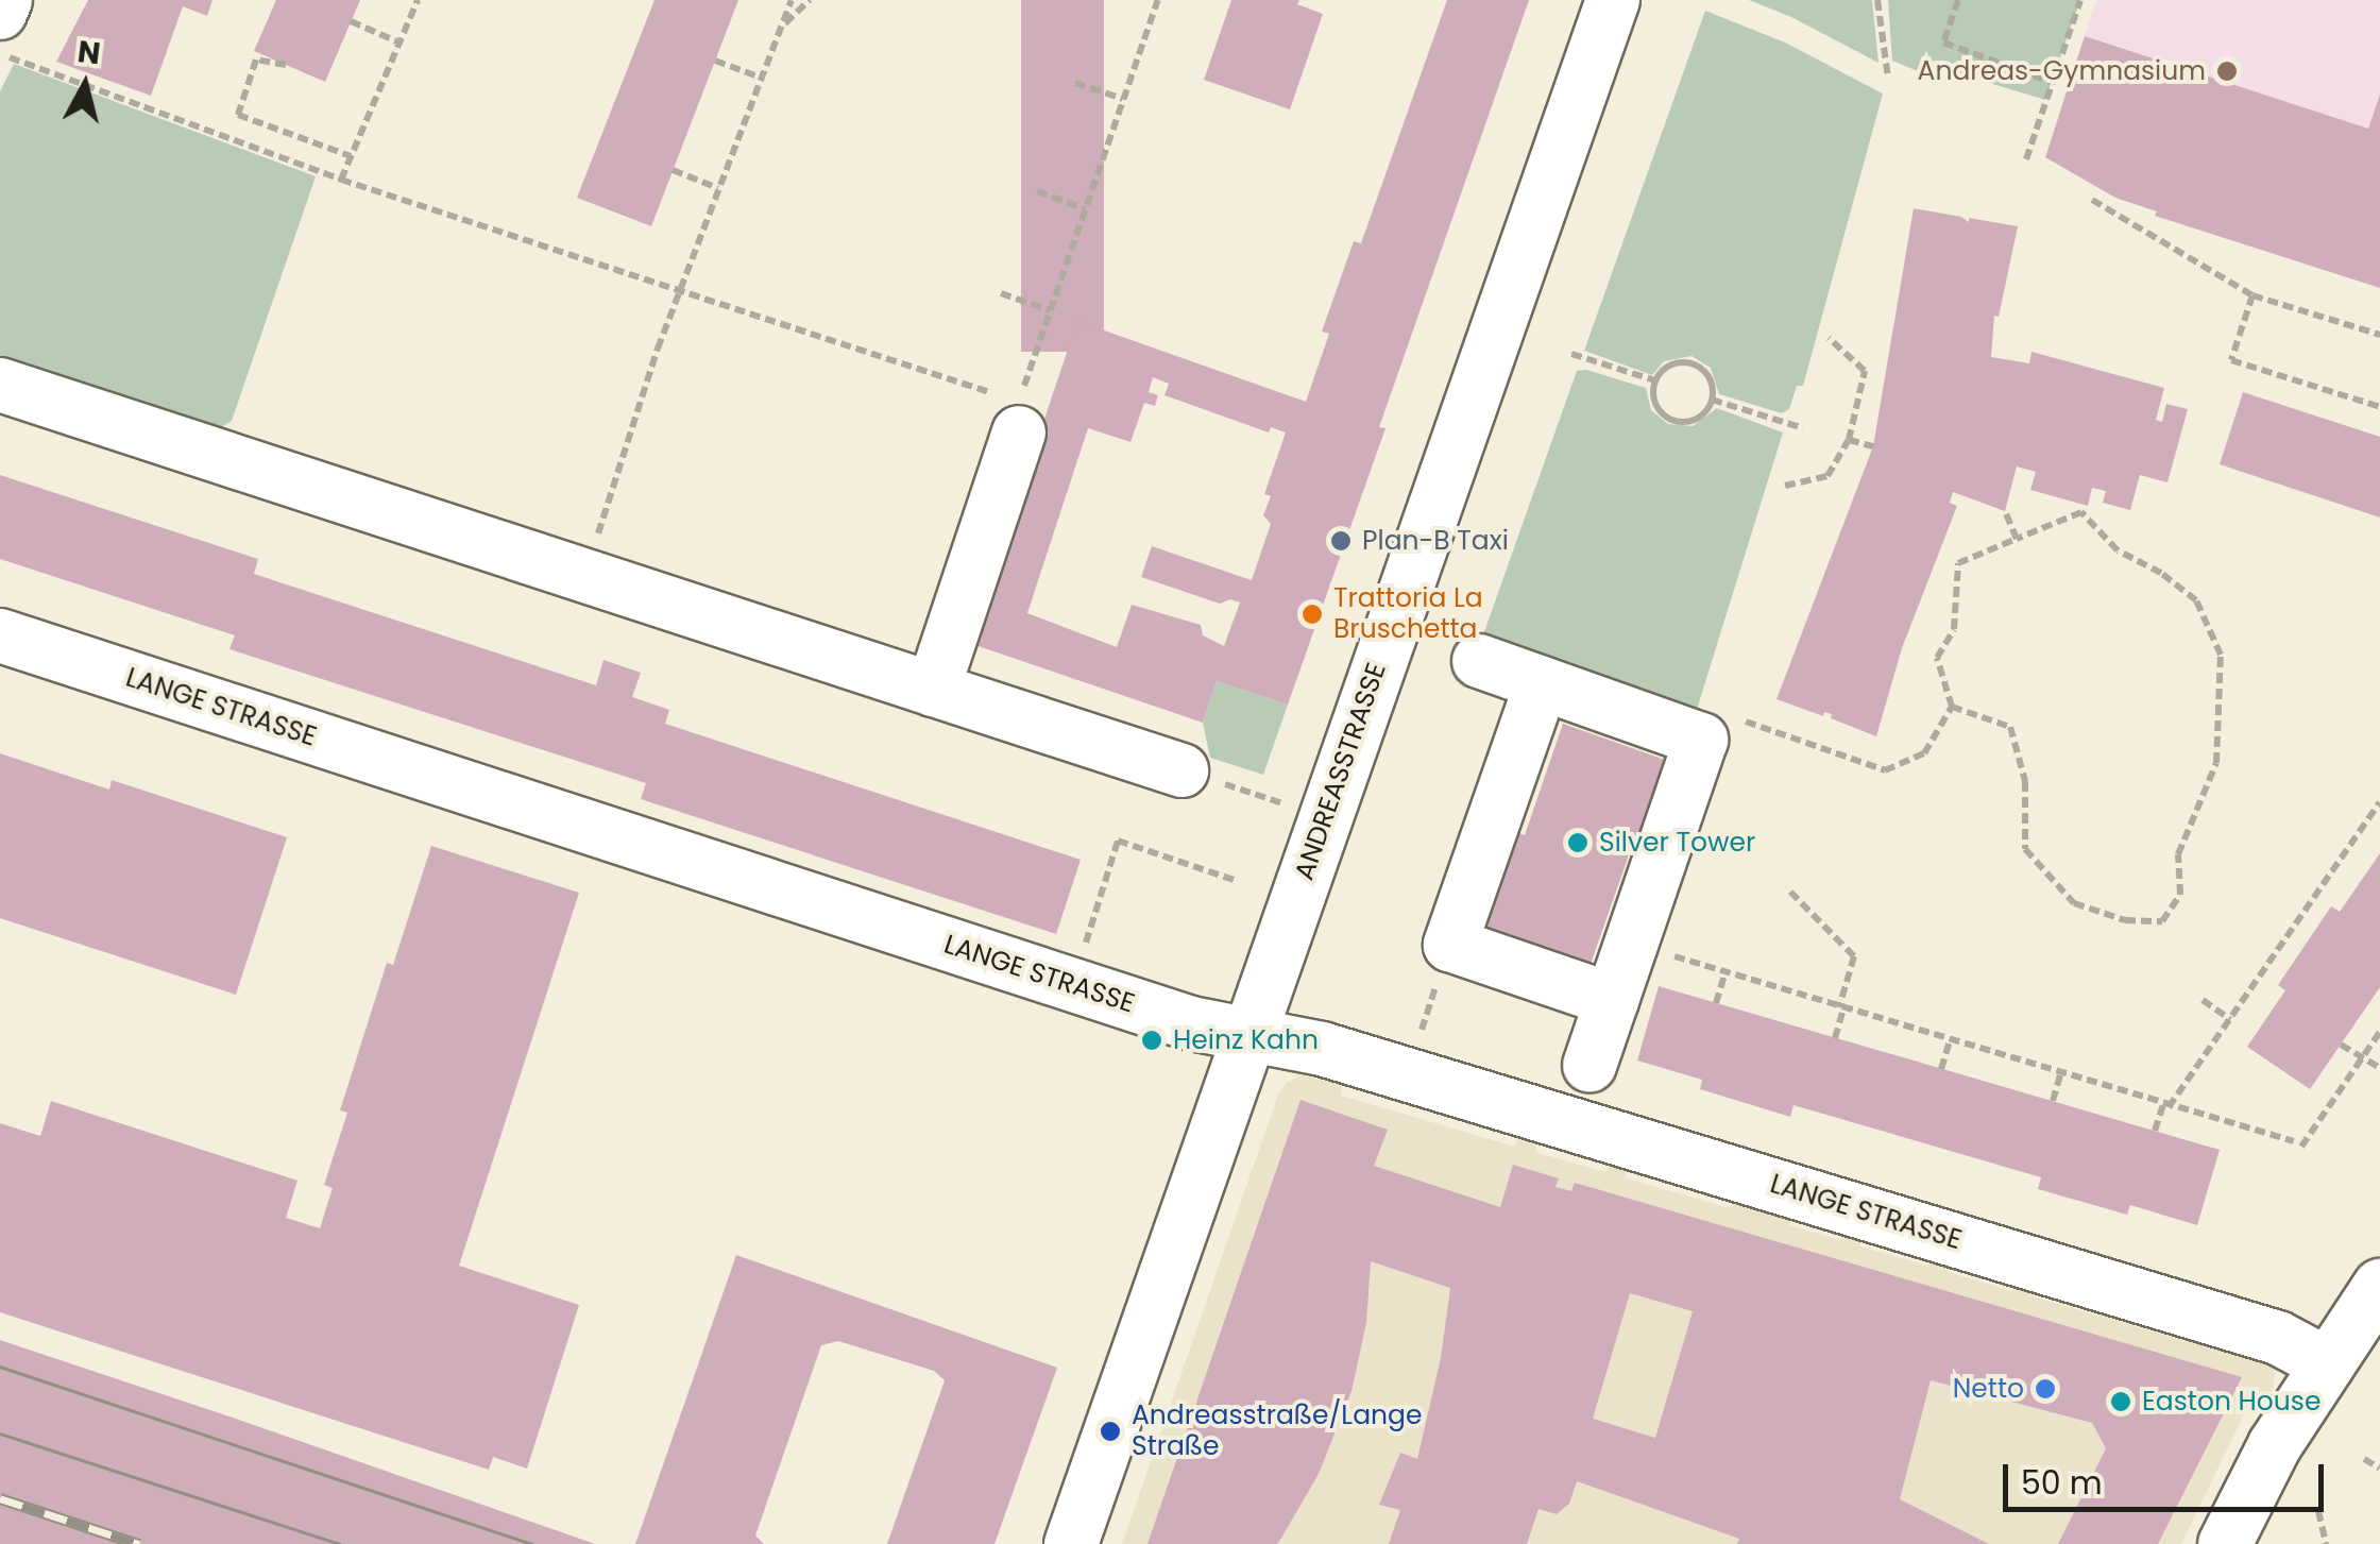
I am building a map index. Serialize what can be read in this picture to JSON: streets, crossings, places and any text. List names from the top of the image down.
{
  "streets": {
    "street": ["LANGE STRASSE", "ANDREASSTRASSE"]
  },
  "crossings": [
    ["LANGE STRASSE", "ANDREASSTRASSE"]
  ],
  "places": [
    "Andreas-Gymnasium",
    "Plan-B Taxi",
    "Trattoria La Bruschetta",
    "Silver Tower",
    "Heinz Kahn",
    "Netto",
    "Easton House",
    "Andreasstraße/Lange Straße"
  ],
  "scale_bar": "50 m",
  "north": "top"
}
